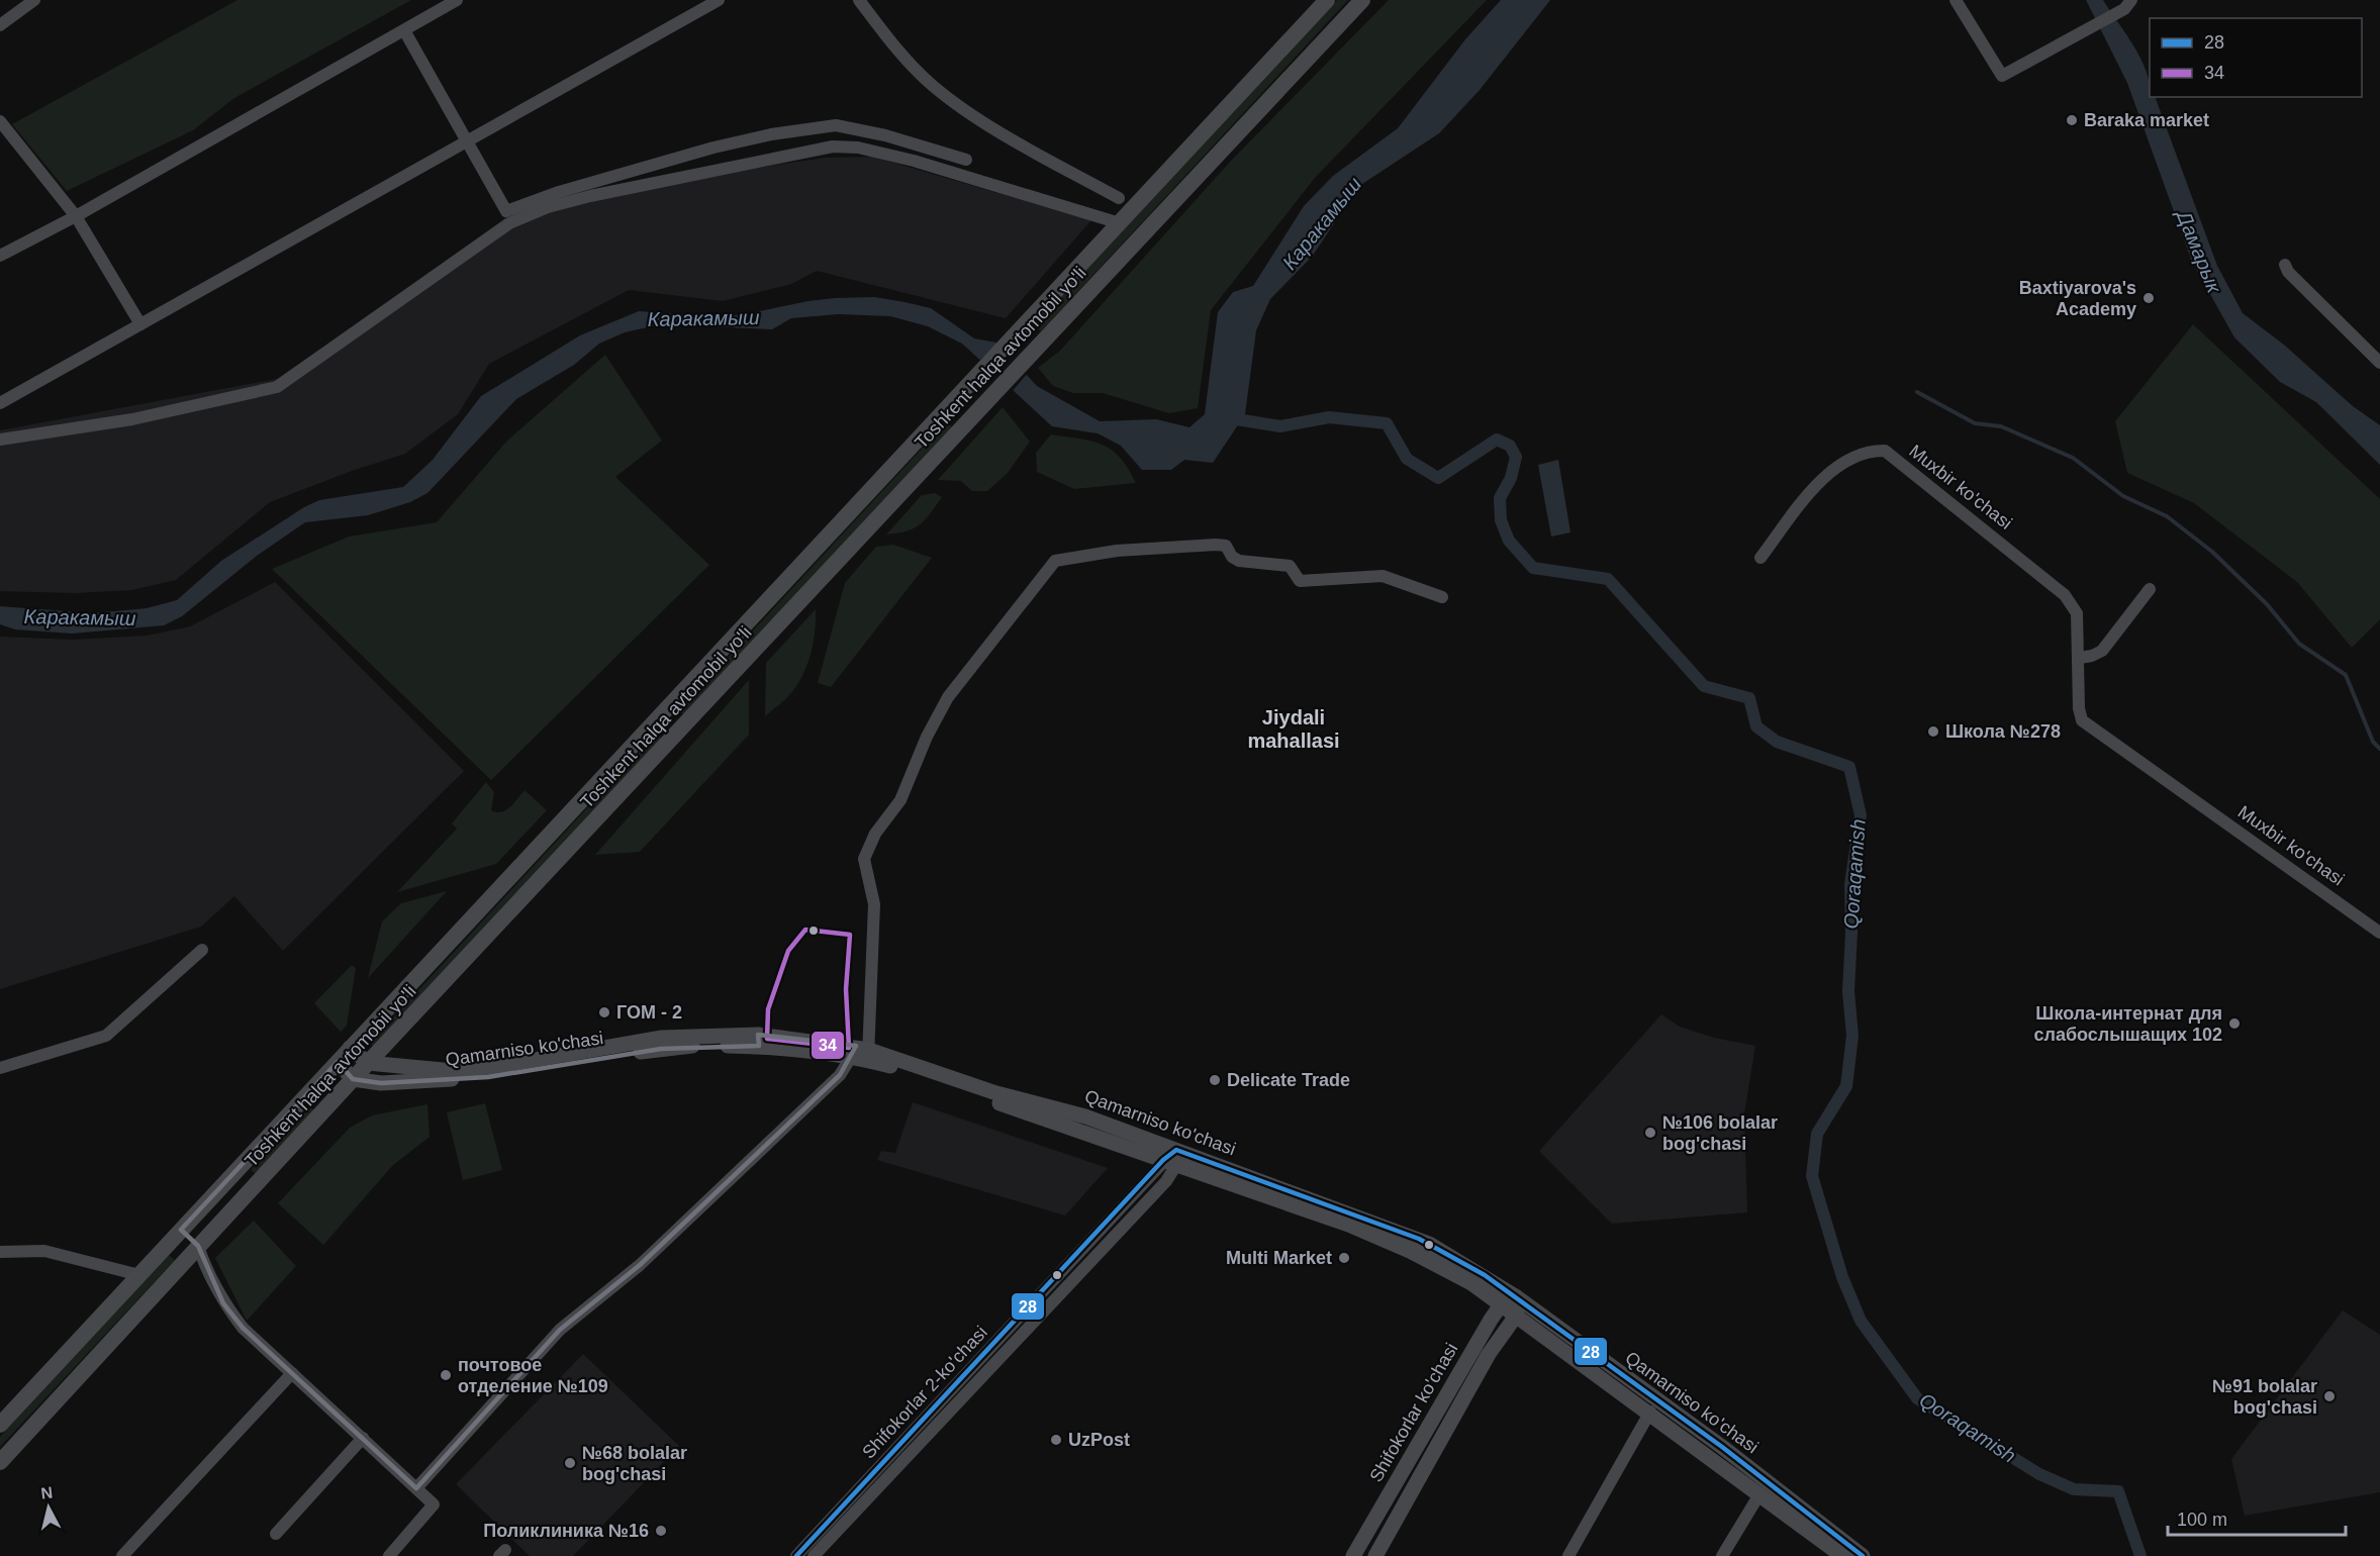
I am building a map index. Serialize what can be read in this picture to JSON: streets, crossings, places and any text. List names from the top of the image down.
{
  "streets": {
    "highway": ["Toshkent halqa avtomobil yo'li"],
    "main road": ["Qamarniso ko'chasi", "Shifokorlar ko'chasi"],
    "street": ["Muxbir ko'chasi", "Shifokorlar 2-ko'chasi"]
  },
  "crossings": [
    ["Toshkent halqa avtomobil yo'li", "Qamarniso ko'chasi"],
    ["Qamarniso ko'chasi", "Shifokorlar 2-ko'chasi"],
    ["Qamarniso ko'chasi", "Shifokorlar ko'chasi"]
  ],
  "districts": ["Jiydali mahallasi"],
  "water": ["Каракамыш", "Дамарык", "Qoraqamish"],
  "places": [
    "Baraka market",
    "Baxtiyarova's Academy",
    "Школа №278",
    "ГОМ - 2",
    "Школа-интернат для слабослышащих 102",
    "Delicate Trade",
    "№106 bolalar bog'chasi",
    "Multi Market",
    "почтовое отделение №109",
    "№91 bolalar bog'chasi",
    "UzPost",
    "№68 bolalar bog'chasi",
    "Поликлиника №16"
  ],
  "lines": ["transit line 34", "transit line 28"],
  "legend": ["28", "34"],
  "scale_bar": "100 m",
  "north": "top"
}
